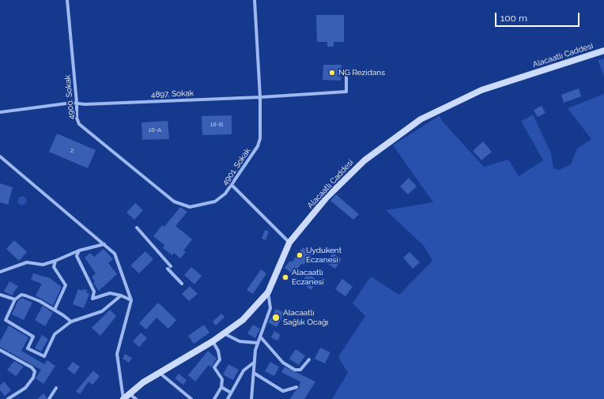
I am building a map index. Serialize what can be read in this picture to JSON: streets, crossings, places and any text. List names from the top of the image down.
{
  "streets": {
    "street": [
      "Alacaatlı Caddesi",
      "4897. Sokak",
      "4900. Sokak",
      "4901. Sokak"
    ]
  },
  "crossings": [
    ["4897. Sokak", "4900. Sokak"],
    ["4897. Sokak", "4901. Sokak"],
    ["4900. Sokak", "4901. Sokak"]
  ],
  "places": [
    "NG Rezidans",
    "Uydukent Eczanesi",
    "Alacaatlı Eczanesi",
    "Alacaatlı Sağlık Ocağı"
  ],
  "house_numbers": ["18-B", "18-A", "2"],
  "scale_bar": "100 m"
}
